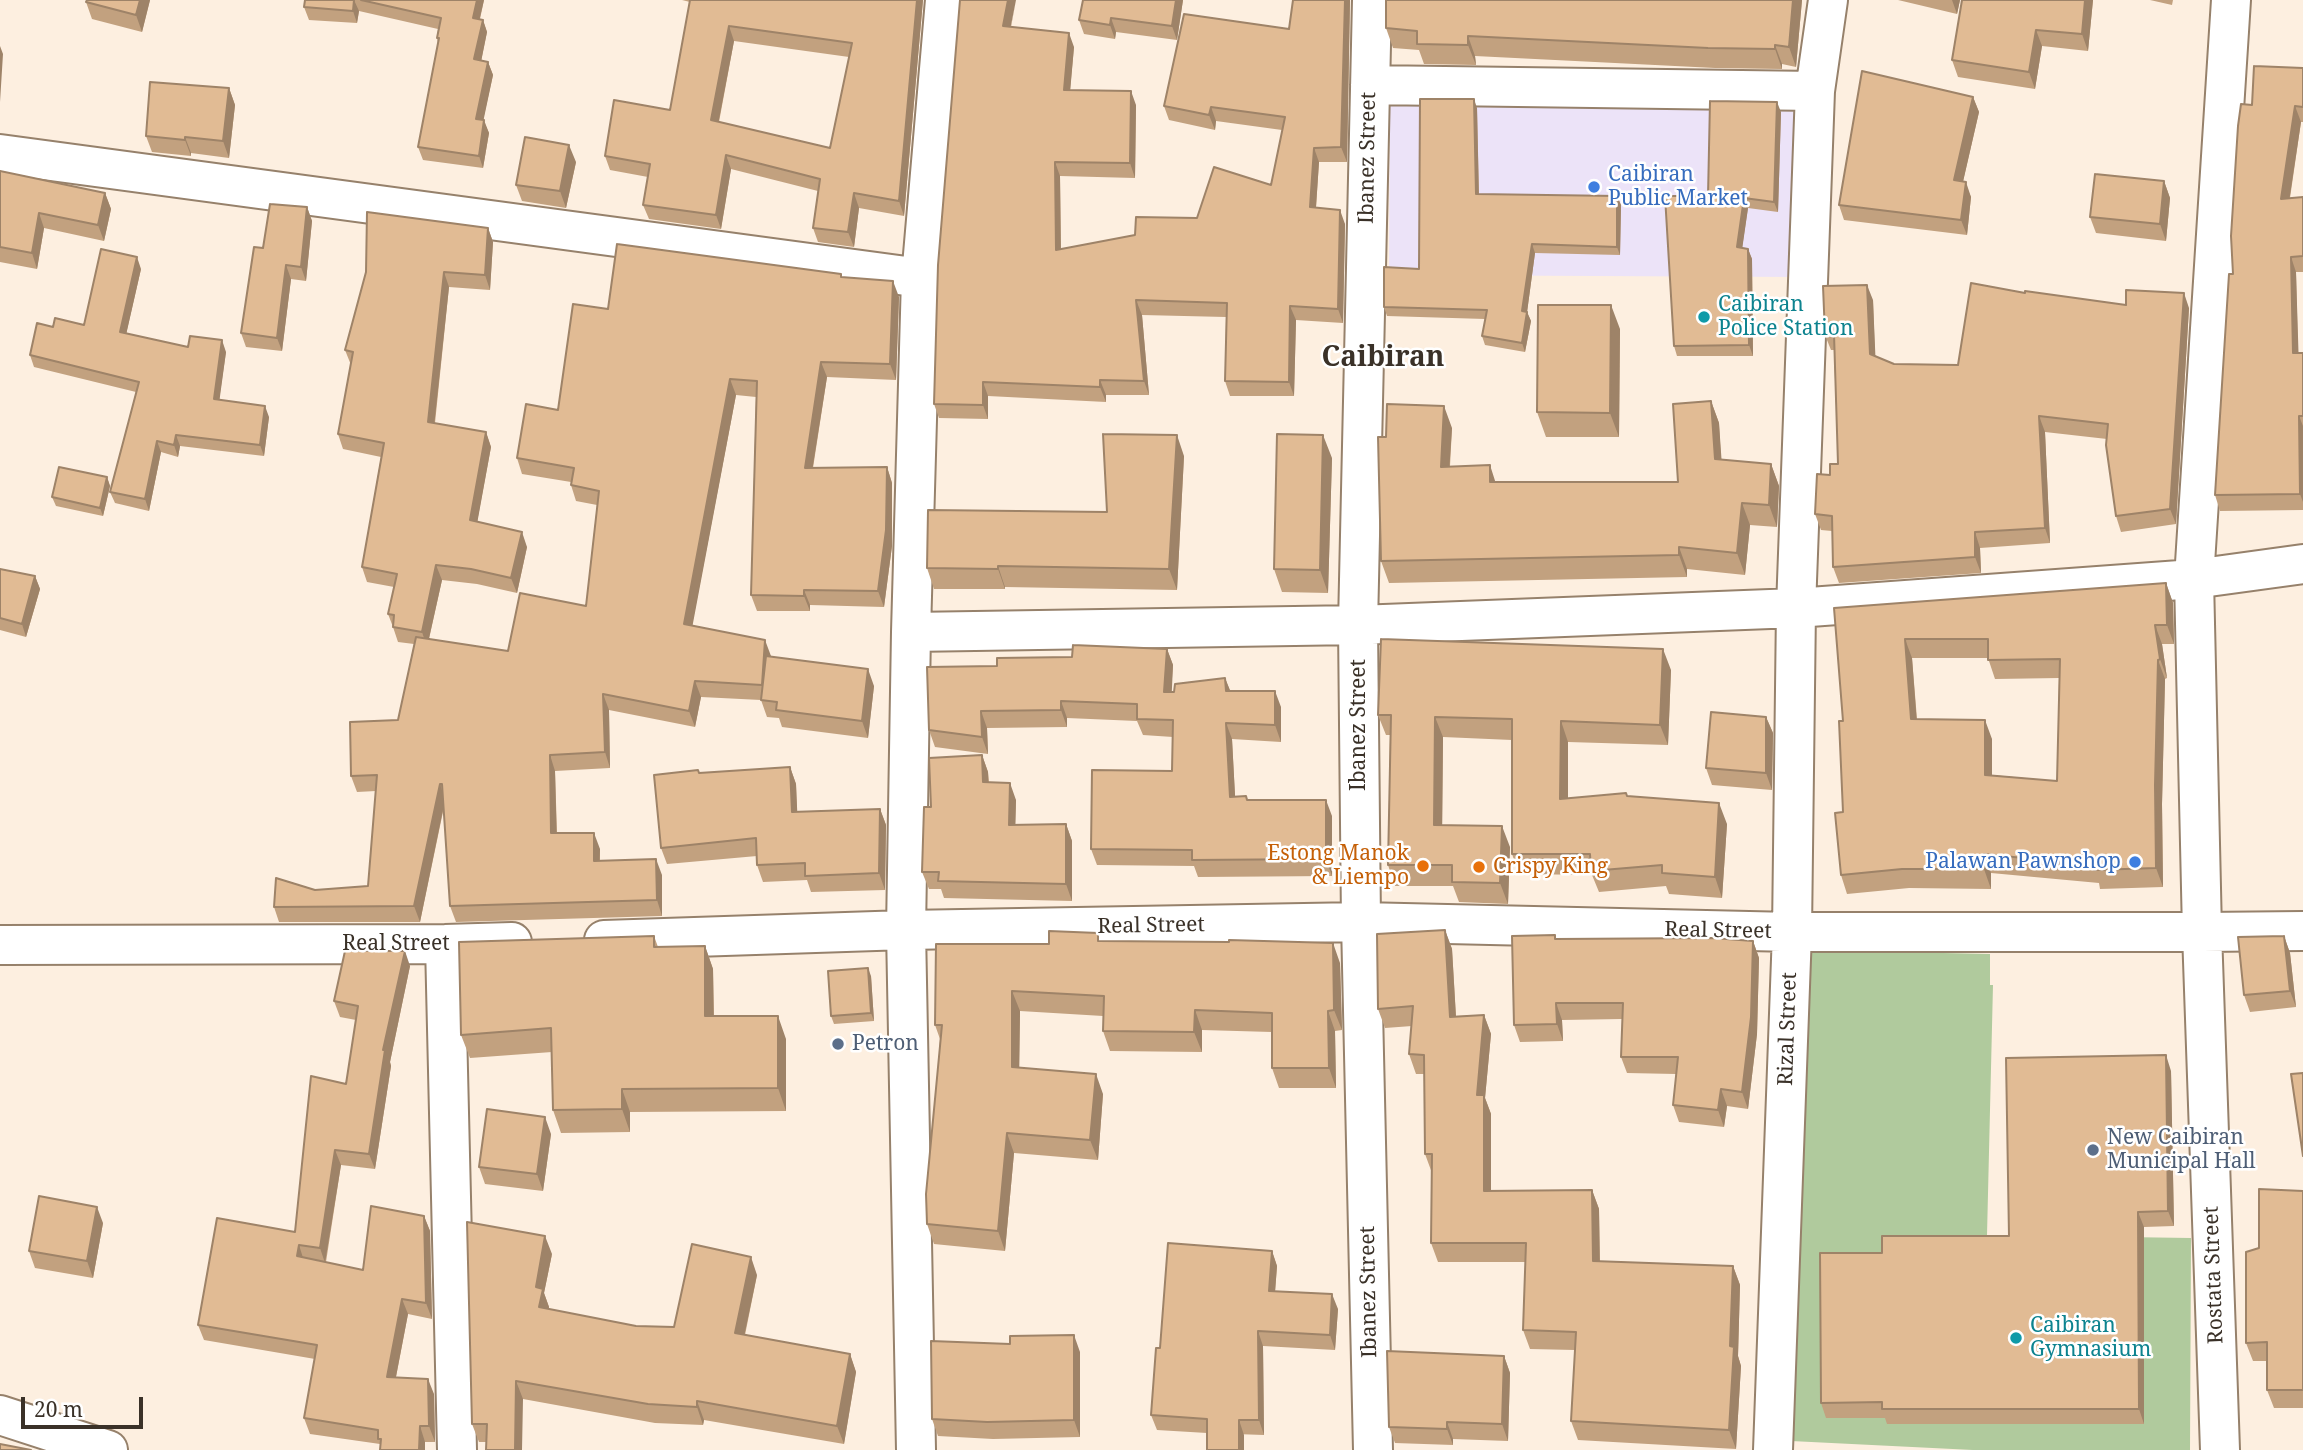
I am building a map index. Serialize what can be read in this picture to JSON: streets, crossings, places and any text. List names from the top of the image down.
{
  "streets": {
    "street": [
      "Ibanez Street",
      "Real Street",
      "Rizal Street",
      "Rostata Street"
    ]
  },
  "crossings": [
    ["Ibanez Street", "Real Street"],
    ["Real Street", "Rizal Street"],
    ["Real Street", "Rostata Street"]
  ],
  "districts": ["Caibiran"],
  "places": [
    "Caibiran Public Market",
    "Caibiran Police Station",
    "Palawan Pawnshop",
    "Estong Manok & Liempo",
    "Crispy King",
    "Petron",
    "New Caibiran Municipal Hall",
    "Caibiran Gymnasium"
  ],
  "scale_bar": "20 m"
}
